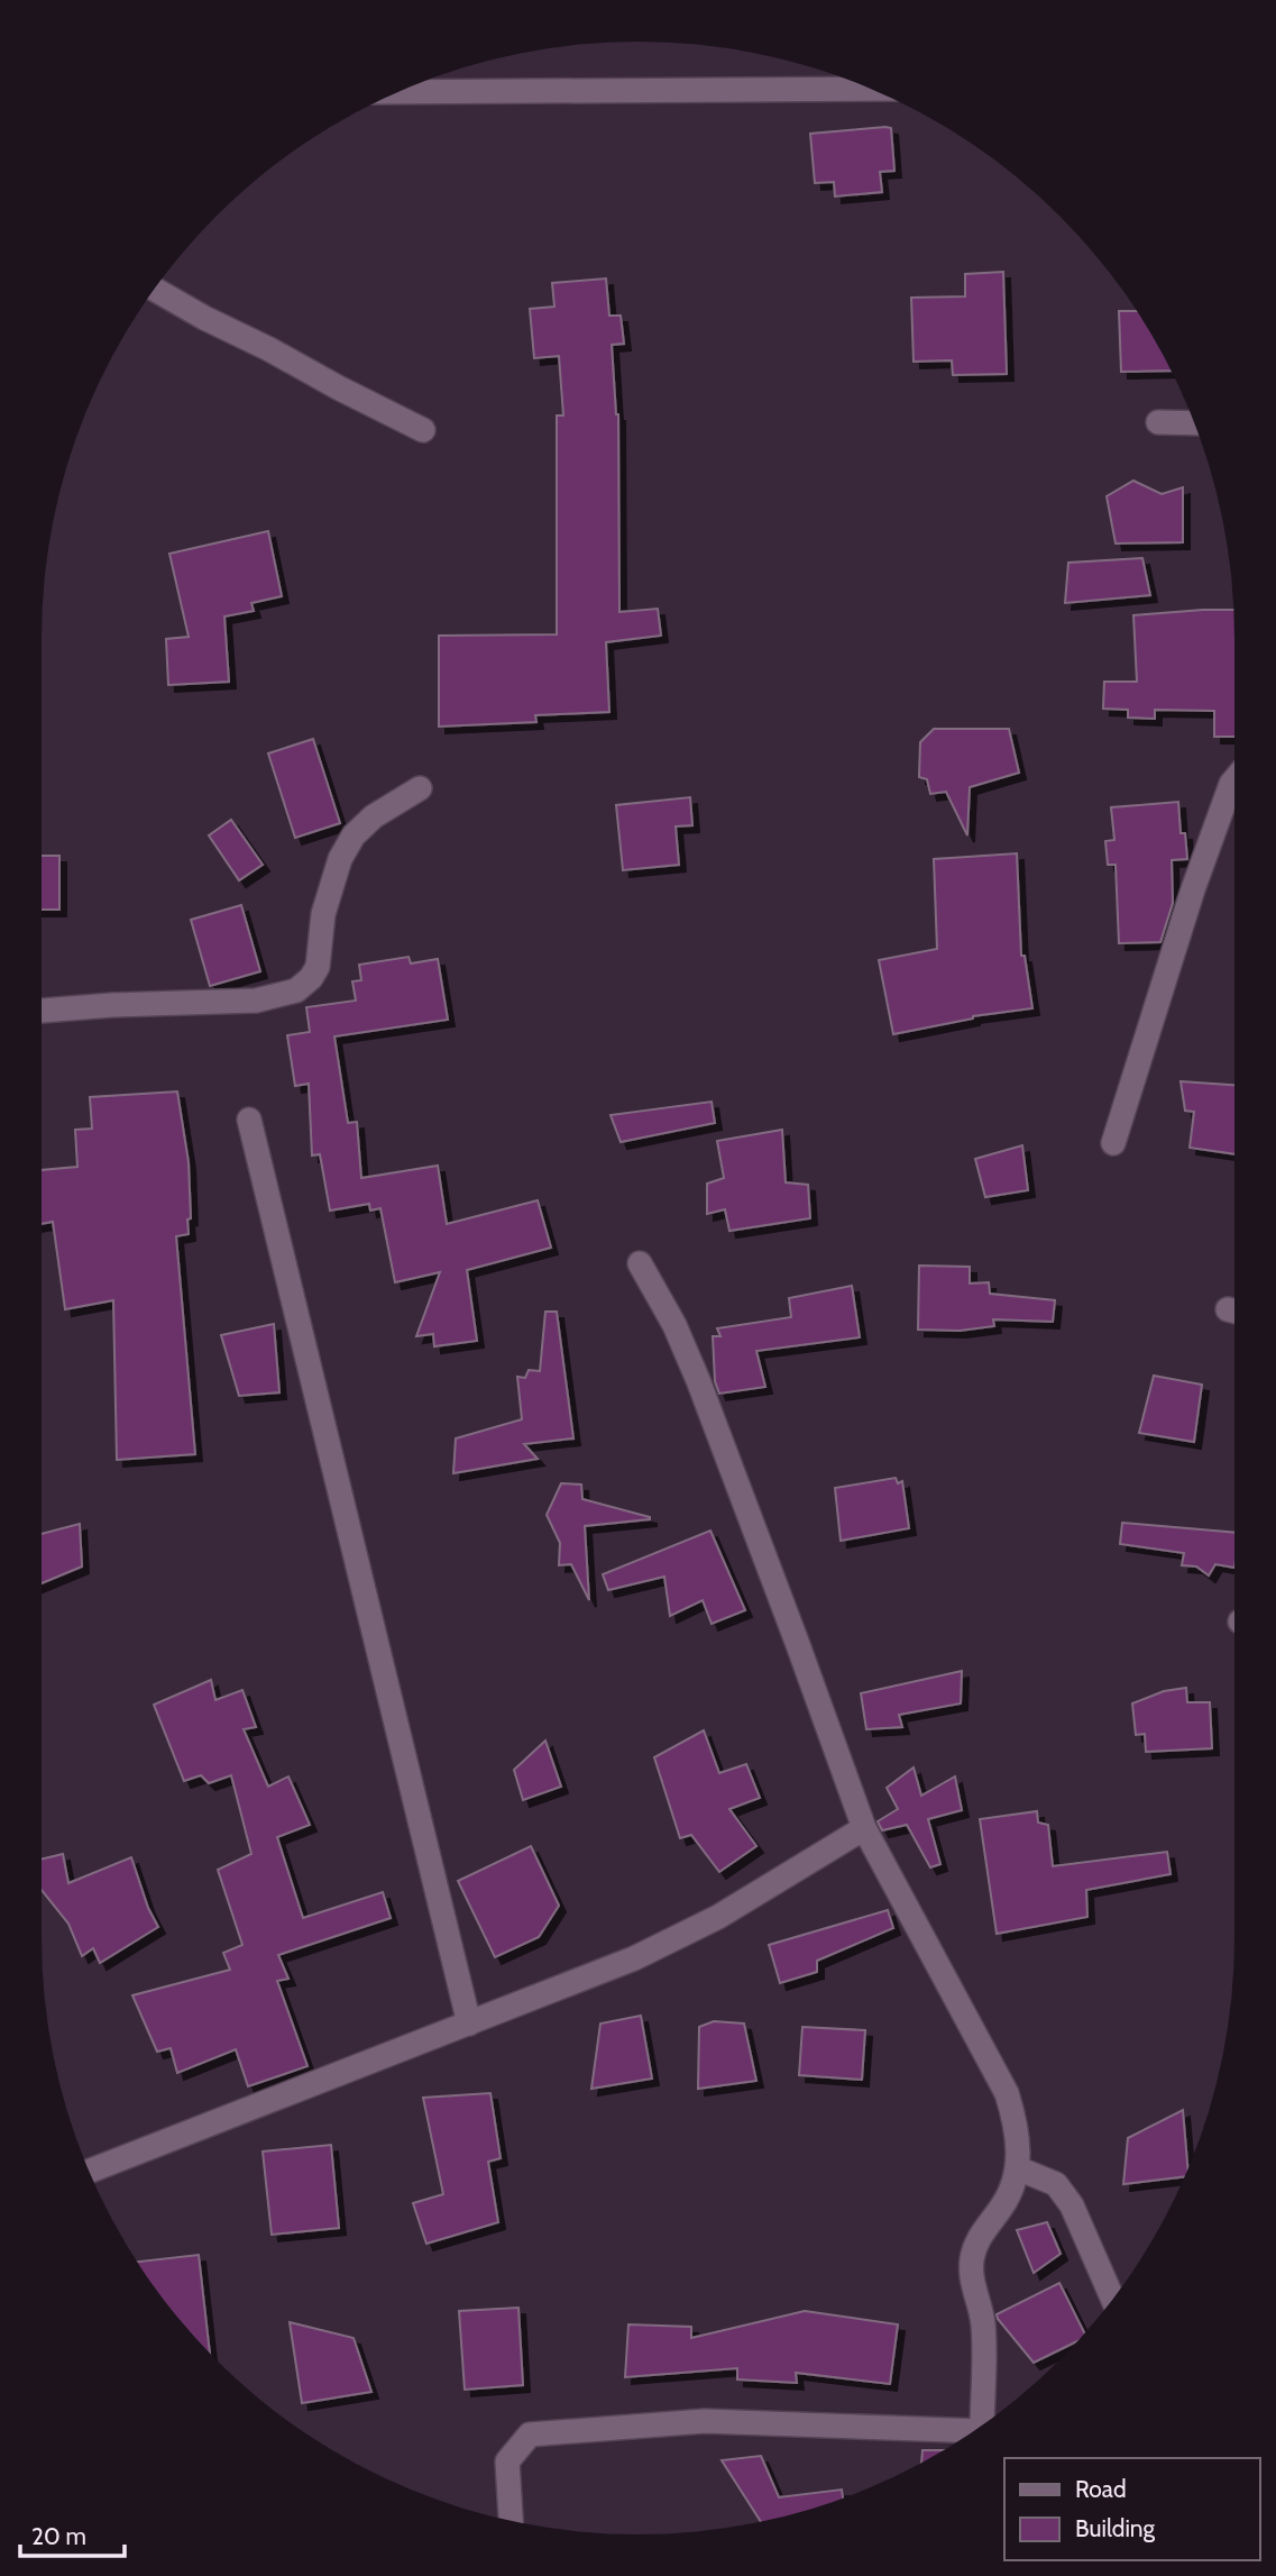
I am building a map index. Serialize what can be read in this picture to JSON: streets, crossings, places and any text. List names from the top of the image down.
{
  "legend": ["Road", "Building"],
  "scale_bar": "20 m"
}
